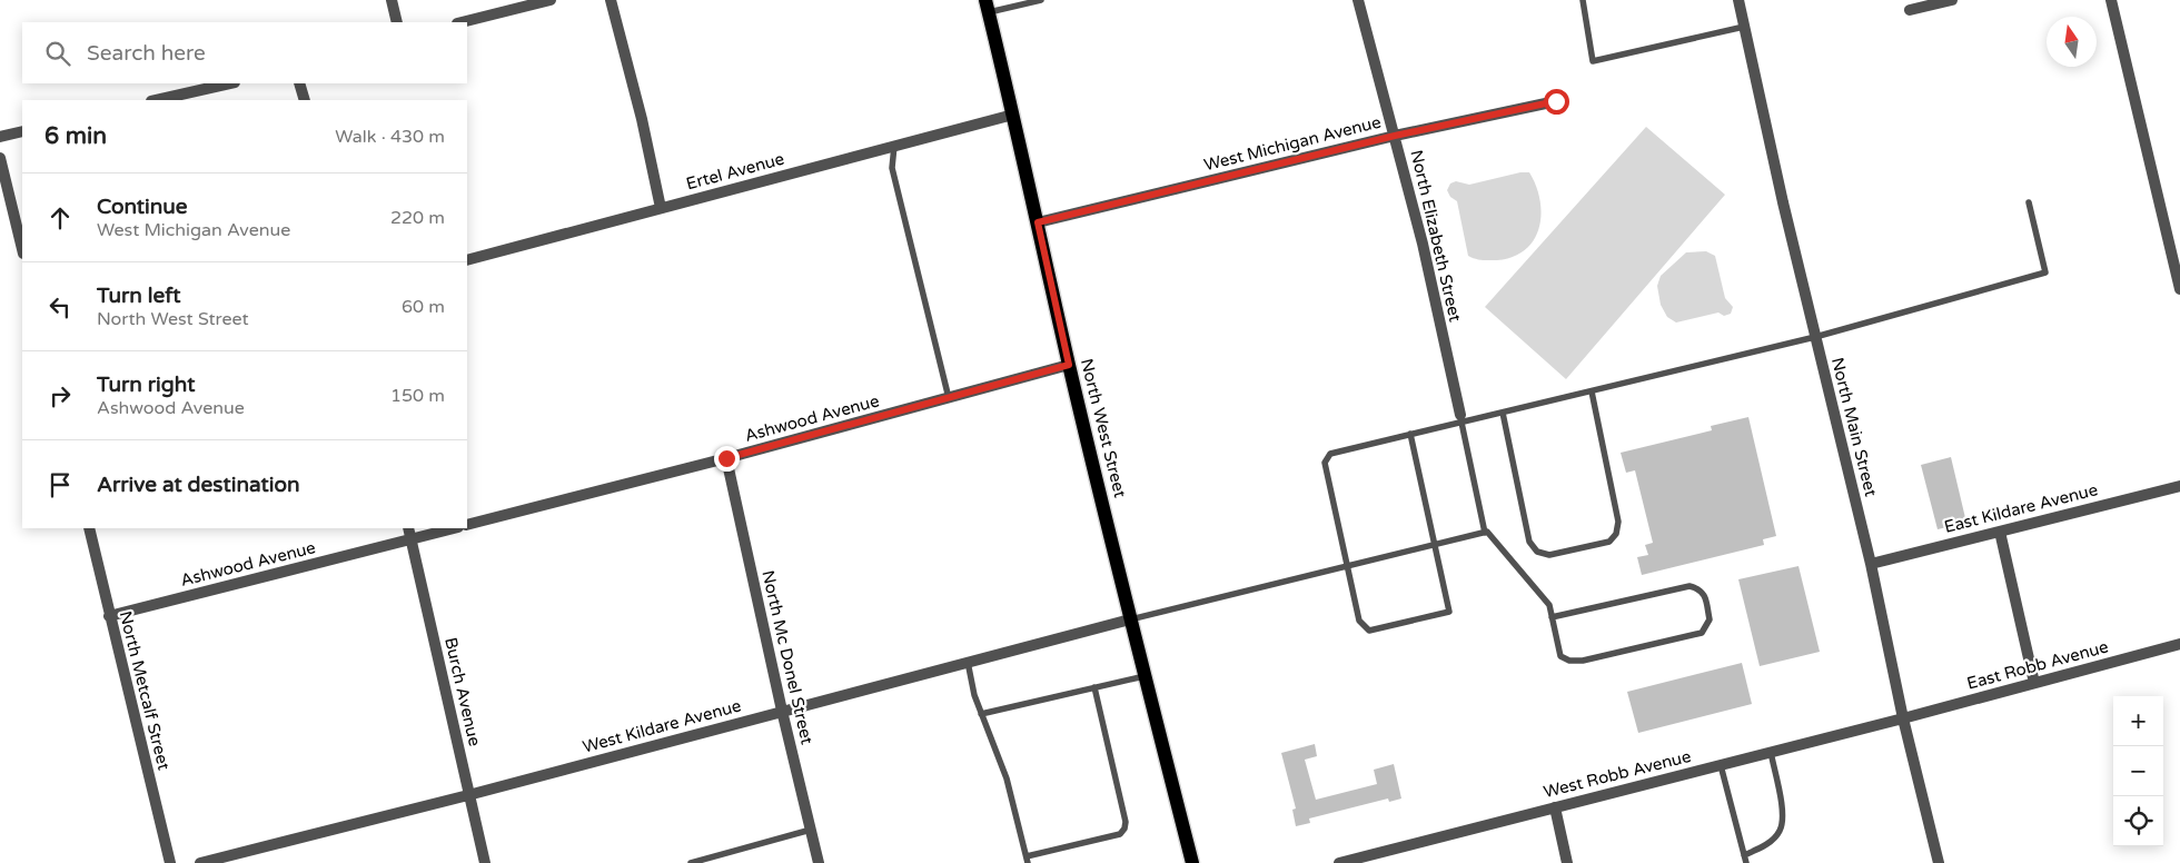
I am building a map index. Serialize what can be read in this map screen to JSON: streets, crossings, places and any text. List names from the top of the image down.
{
  "streets": {
    "main road": ["North West Street"],
    "street": [
      "West Michigan Avenue",
      "Ertel Avenue",
      "North Elizabeth Street",
      "Ashwood Avenue",
      "North Main Street",
      "East Kildare Avenue",
      "North Mc Donel Street",
      "East Robb Avenue",
      "North Metcalf Street",
      "Burch Avenue",
      "West Kildare Avenue",
      "West Robb Avenue"
    ]
  },
  "crossings": [
    ["West Michigan Avenue", "North Elizabeth Street"],
    ["West Michigan Avenue", "North West Street"],
    ["Ertel Avenue", "North West Street"],
    ["Ashwood Avenue", "North West Street"],
    ["Ashwood Avenue", "North Mc Donel Street"],
    ["Ashwood Avenue", "North Metcalf Street"],
    ["Ashwood Avenue", "Burch Avenue"],
    ["North Main Street", "East Kildare Avenue"],
    ["North Main Street", "East Robb Avenue"],
    ["North Main Street", "West Robb Avenue"],
    ["North West Street", "West Kildare Avenue"],
    ["North Mc Donel Street", "West Kildare Avenue"],
    ["East Robb Avenue", "West Robb Avenue"],
    ["Burch Avenue", "West Kildare Avenue"]
  ],
  "north": "top",
  "page": {
    "search": "Search here",
    "heading": ["6 min", "Walk · 430 m"],
    "list": [
      ["Continue", "West Michigan Avenue", "220 m"],
      ["Turn left", "North West Street", "60 m"],
      ["Turn right", "Ashwood Avenue", "150 m"],
      "Arrive at destination"
    ],
    "map_buttons": ["+", "−"]
  }
}
